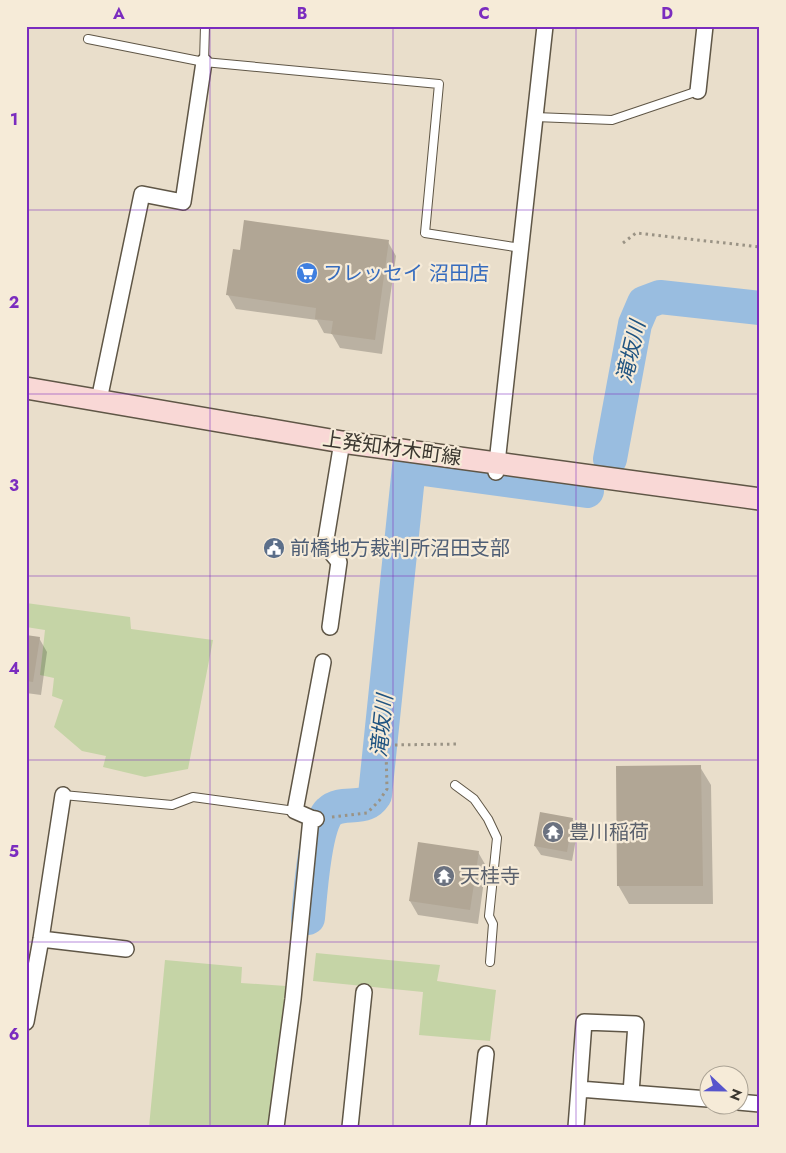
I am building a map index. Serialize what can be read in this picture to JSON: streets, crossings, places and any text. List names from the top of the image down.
{
  "streets": {
    "main road": ["上発知材木町線"]
  },
  "water": ["滝坂川"],
  "places": {
    "supermarket": ["フレッセイ 沼田店"],
    "public building": ["前橋地方裁判所沼田支部"],
    "temple": ["豊川稲荷", "天桂寺"]
  },
  "north": "right",
  "grid": {
    "columns": [
      "A",
      "B",
      "C",
      "D"
    ],
    "rows": [
      "1",
      "2",
      "3",
      "4",
      "5",
      "6"
    ]
  }
}
